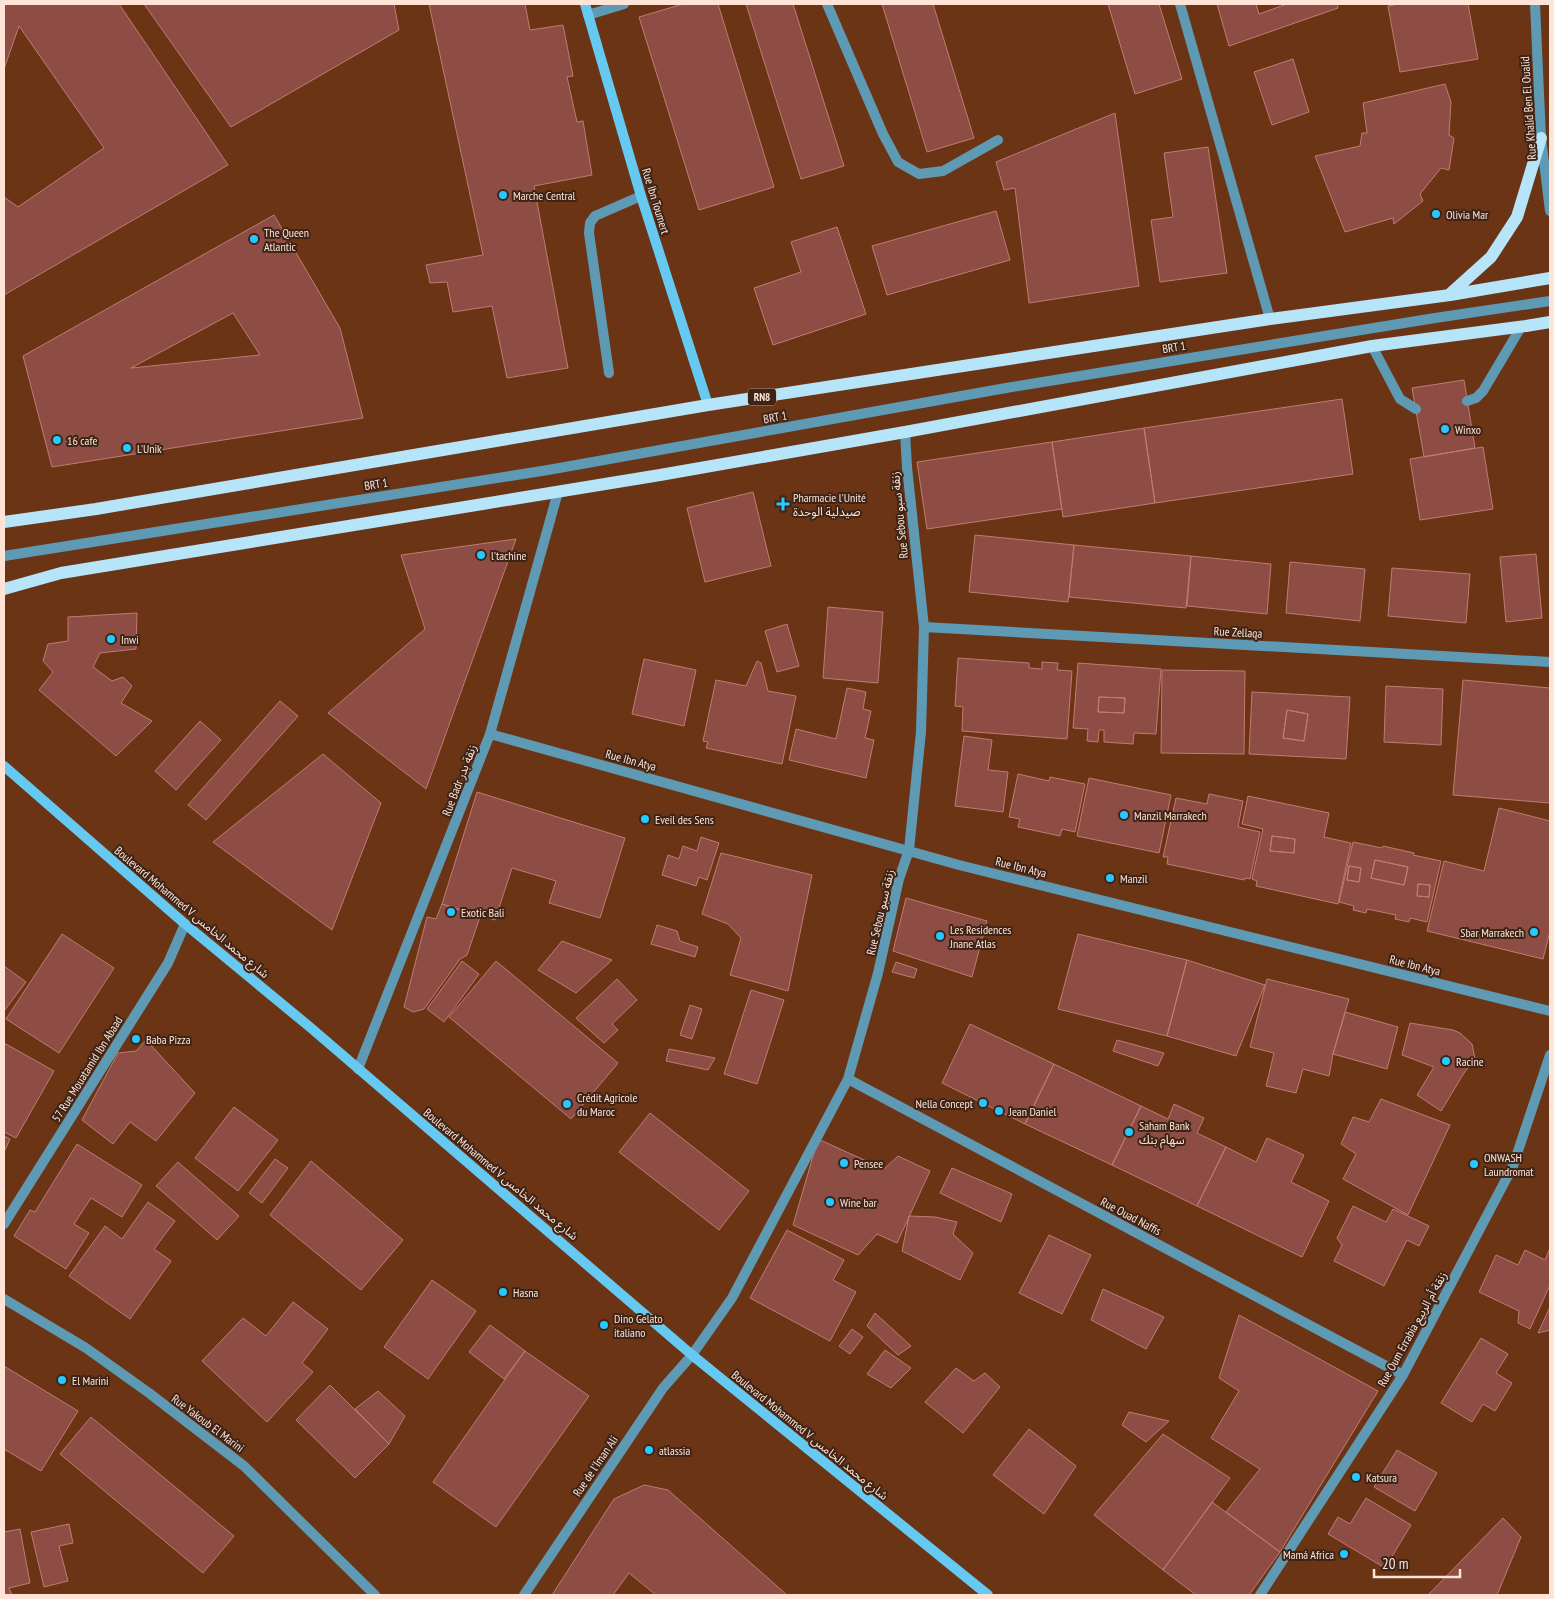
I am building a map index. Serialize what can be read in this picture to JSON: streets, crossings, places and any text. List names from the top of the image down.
{
  "streets": {
    "main road": ["Rue Ibn Toumert", "RN8", "Boulevard Mohammed V شارع محمد الخامس"],
    "street": [
      "Rue Khalid Ben El Oualid",
      "BRT 1",
      "Rue Sebou زنقة سبو",
      "Rue Zellaqa",
      "Rue Ibn Atya",
      "Rue Badr زنقة بدر",
      "57 Rue Mouatamid Ibn Abaad",
      "Rue Ouad Naffis",
      "Rue Oum Errabia زنقة أم الربيع",
      "Rue Yakoub El Marini",
      "Rue de l'Iman Ali"
    ]
  },
  "crossings": [
    ["Rue Ibn Toumert", "RN8"],
    ["Rue Sebou زنقة سبو", "Rue Zellaqa"],
    ["Rue Sebou زنقة سبو", "Rue Ibn Atya"],
    ["Rue Sebou زنقة سبو", "Boulevard Mohammed V شارع محمد الخامس"],
    ["Rue Sebou زنقة سبو", "Rue Ouad Naffis"],
    ["Rue Sebou زنقة سبو", "Rue de l'Iman Ali"],
    ["Rue Ibn Atya", "Rue Badr زنقة بدر"],
    ["Rue Badr زنقة بدر", "Boulevard Mohammed V شارع محمد الخامس"],
    ["Boulevard Mohammed V شارع محمد الخامس", "57 Rue Mouatamid Ibn Abaad"],
    ["Boulevard Mohammed V شارع محمد الخامس", "Rue de l'Iman Ali"],
    ["Rue Ouad Naffis", "Rue Oum Errabia زنقة أم الربيع"]
  ],
  "places": {
    "other": [
      "Marche Central",
      "Olivia Mar",
      "The Queen Atlantic",
      "Winxo",
      "16 cafe",
      "L'Unik",
      "l'tachine",
      "Inwi",
      "Manzil Marrakech",
      "Eveil des Sens",
      "Manzil",
      "Exotic Bali",
      "Sbar Marrakech",
      "Les Residences Jnane Atlas",
      "Baba Pizza",
      "Racine",
      "Nella Concept",
      "Crédit Agricole du Maroc",
      "Jean Daniel",
      "Saham Bank سهام بنك",
      "Pensee",
      "ONWASH Laundromat",
      "Wine bar",
      "Hasna",
      "Dino Gelato italiano",
      "El Marini",
      "atlassia",
      "Katsura",
      "Mamá Africa"
    ],
    "health": ["Pharmacie l'Unité صيدلية الوحدة"]
  },
  "scale_bar": "20 m"
}
